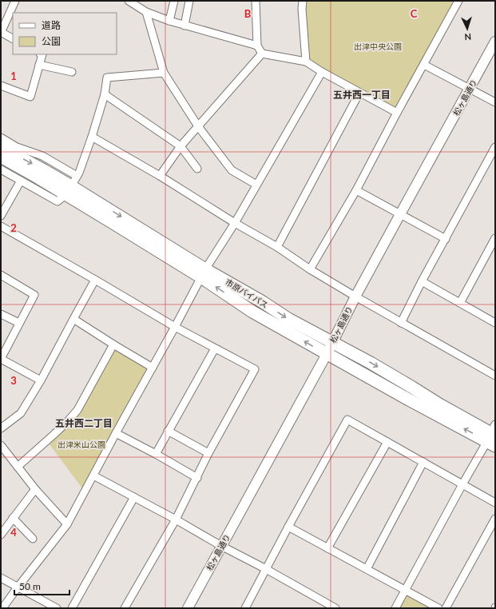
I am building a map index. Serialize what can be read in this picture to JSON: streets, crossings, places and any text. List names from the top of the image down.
{
  "streets": {
    "highway": ["市原バイパス"],
    "street": ["松ヶ島通り"]
  },
  "crossings": [
    ["松ヶ島通り", "市原バイパス"]
  ],
  "districts": ["五井西一丁目", "五井西二丁目"],
  "parks": ["出津中央公園", "出津米山公園"],
  "legend": ["道路", "公園"],
  "scale_bar": "50 m",
  "north": "bottom",
  "grid": {
    "columns": ["B", "C"],
    "rows": [
      "1",
      "2",
      "3",
      "4"
    ]
  }
}
